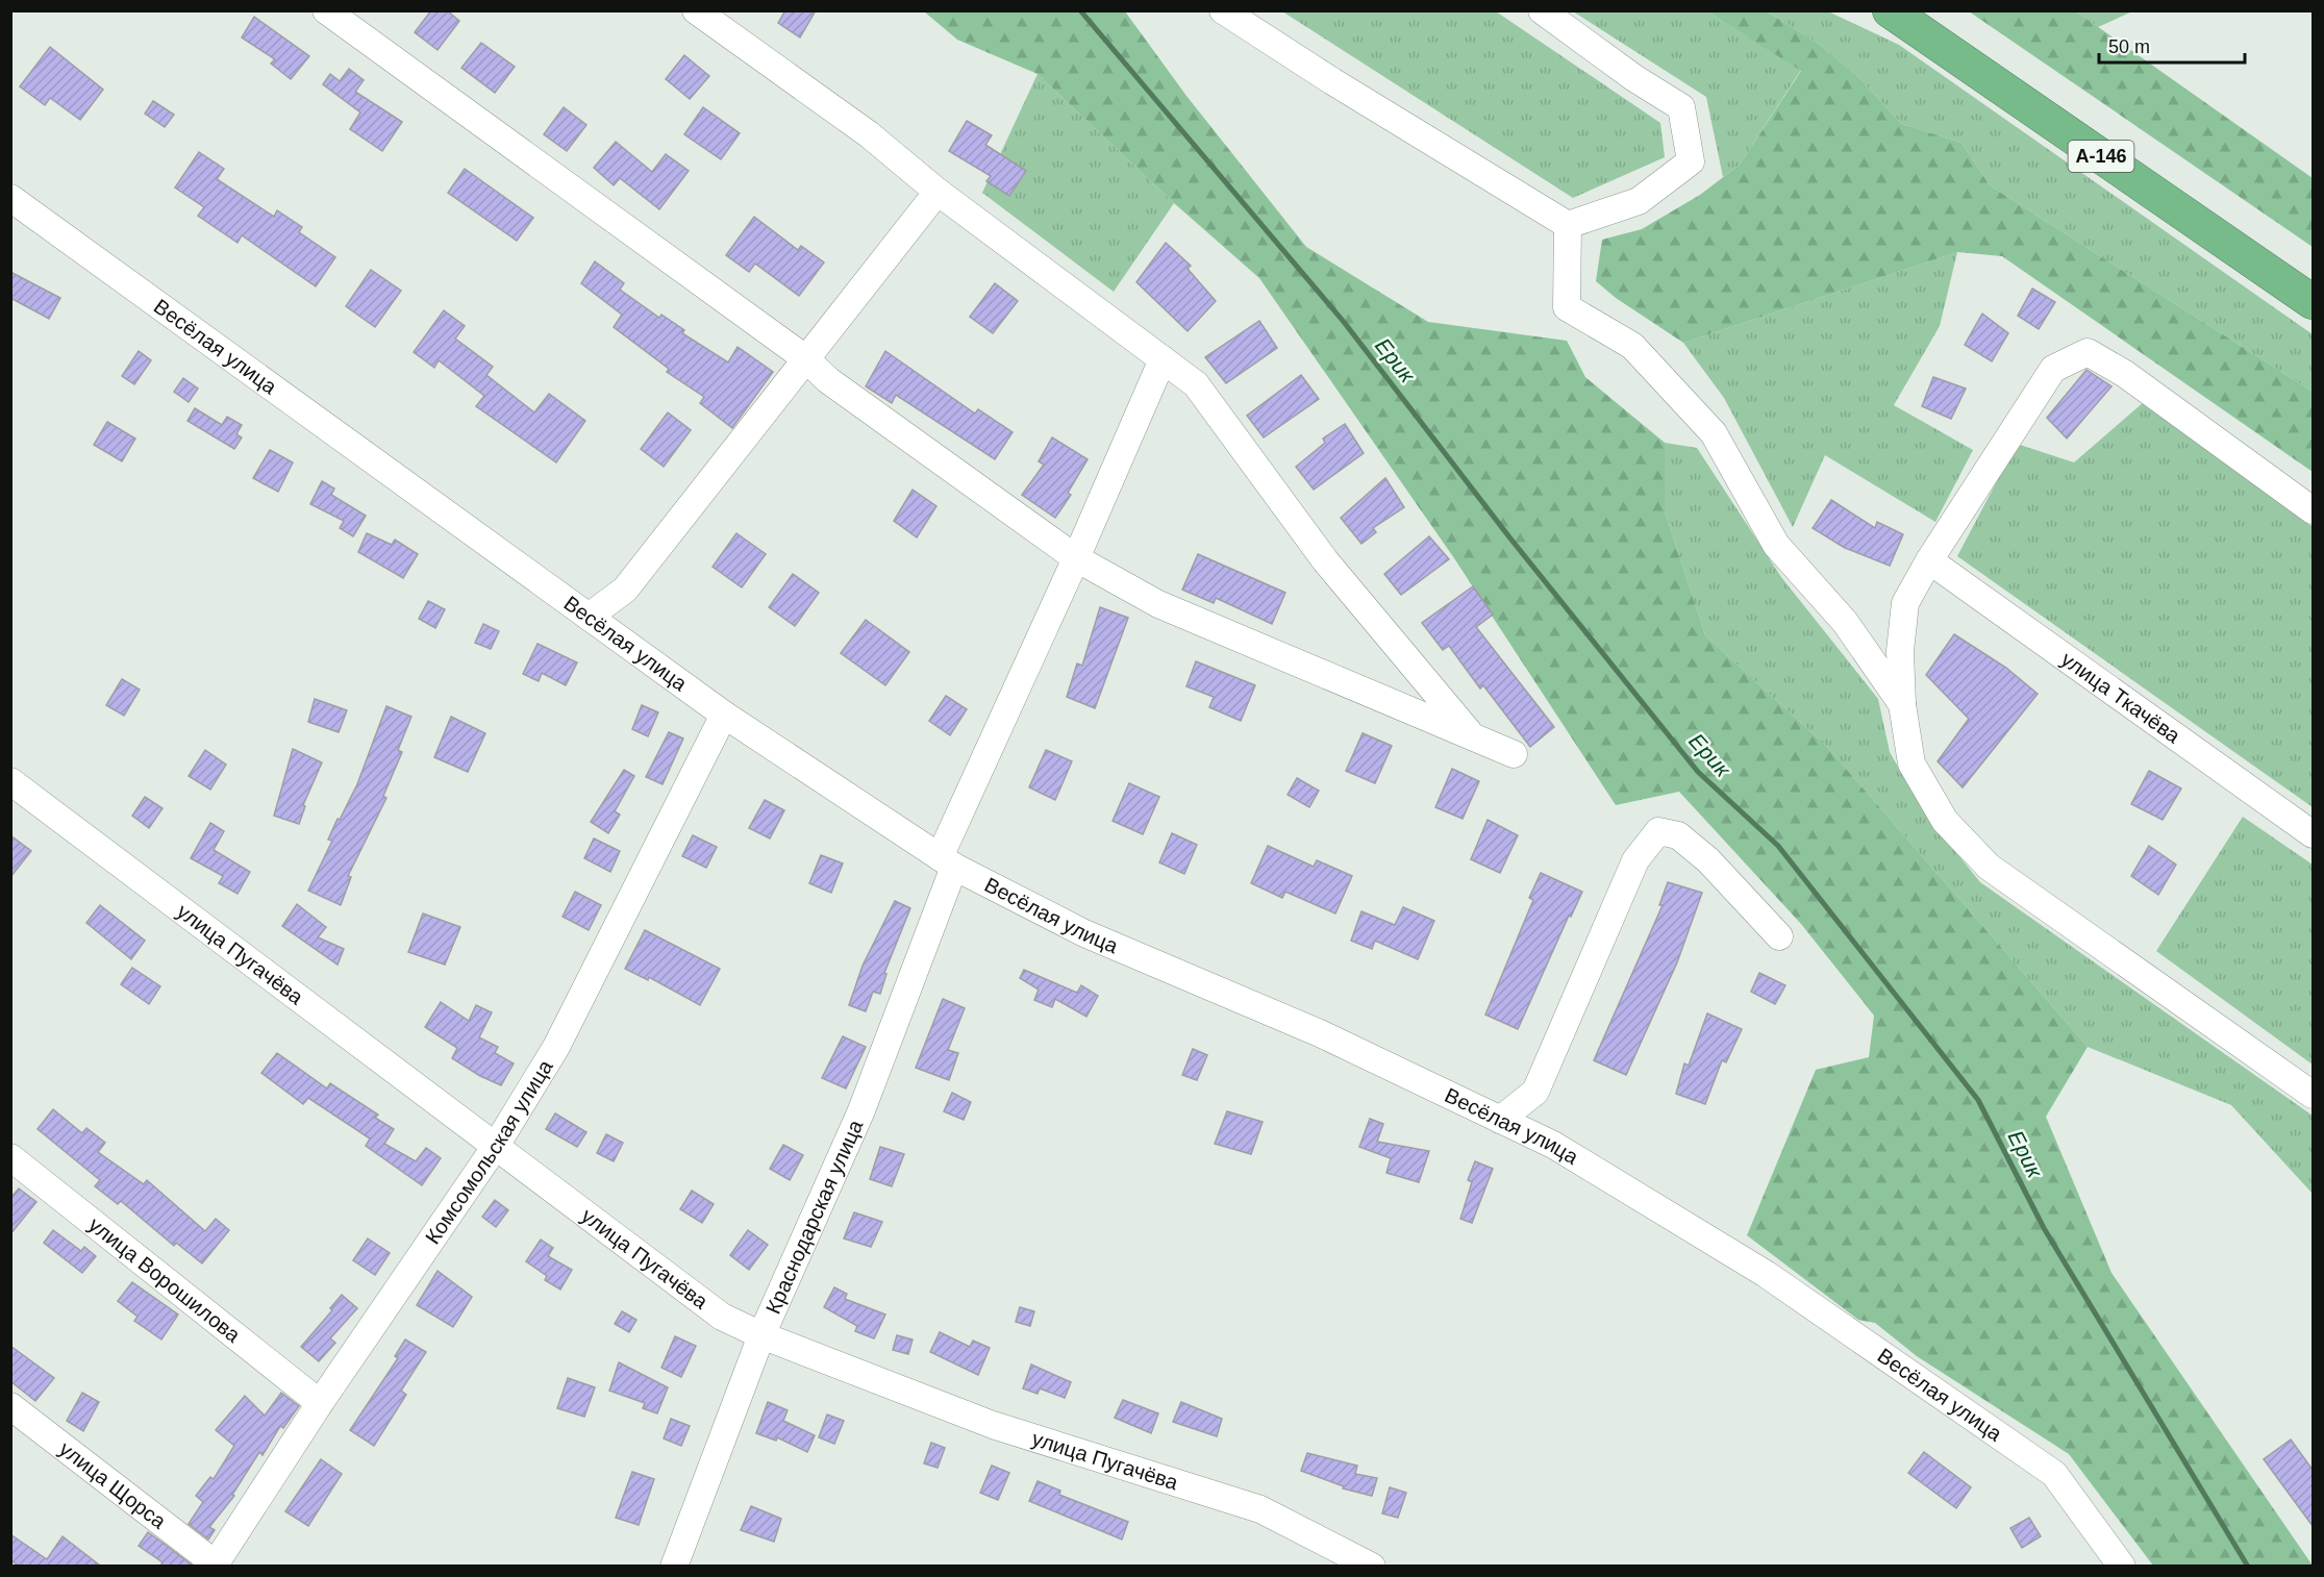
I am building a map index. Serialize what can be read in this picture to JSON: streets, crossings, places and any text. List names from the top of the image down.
{
  "streets": {
    "highway": ["А-146"],
    "street": [
      "Весёлая улица",
      "улица Ткачёва",
      "улица Пугачёва",
      "Комсомольская улица",
      "Краснодарская улица",
      "улица Ворошилова",
      "улица Щорса"
    ]
  },
  "crossings": [
    ["Весёлая улица", "Комсомольская улица"],
    ["Весёлая улица", "Краснодарская улица"],
    ["улица Пугачёва", "Комсомольская улица"],
    ["улица Пугачёва", "Краснодарская улица"],
    ["Комсомольская улица", "улица Ворошилова"],
    ["Комсомольская улица", "улица Щорса"]
  ],
  "water": ["Ерик"],
  "scale_bar": "50 m"
}
